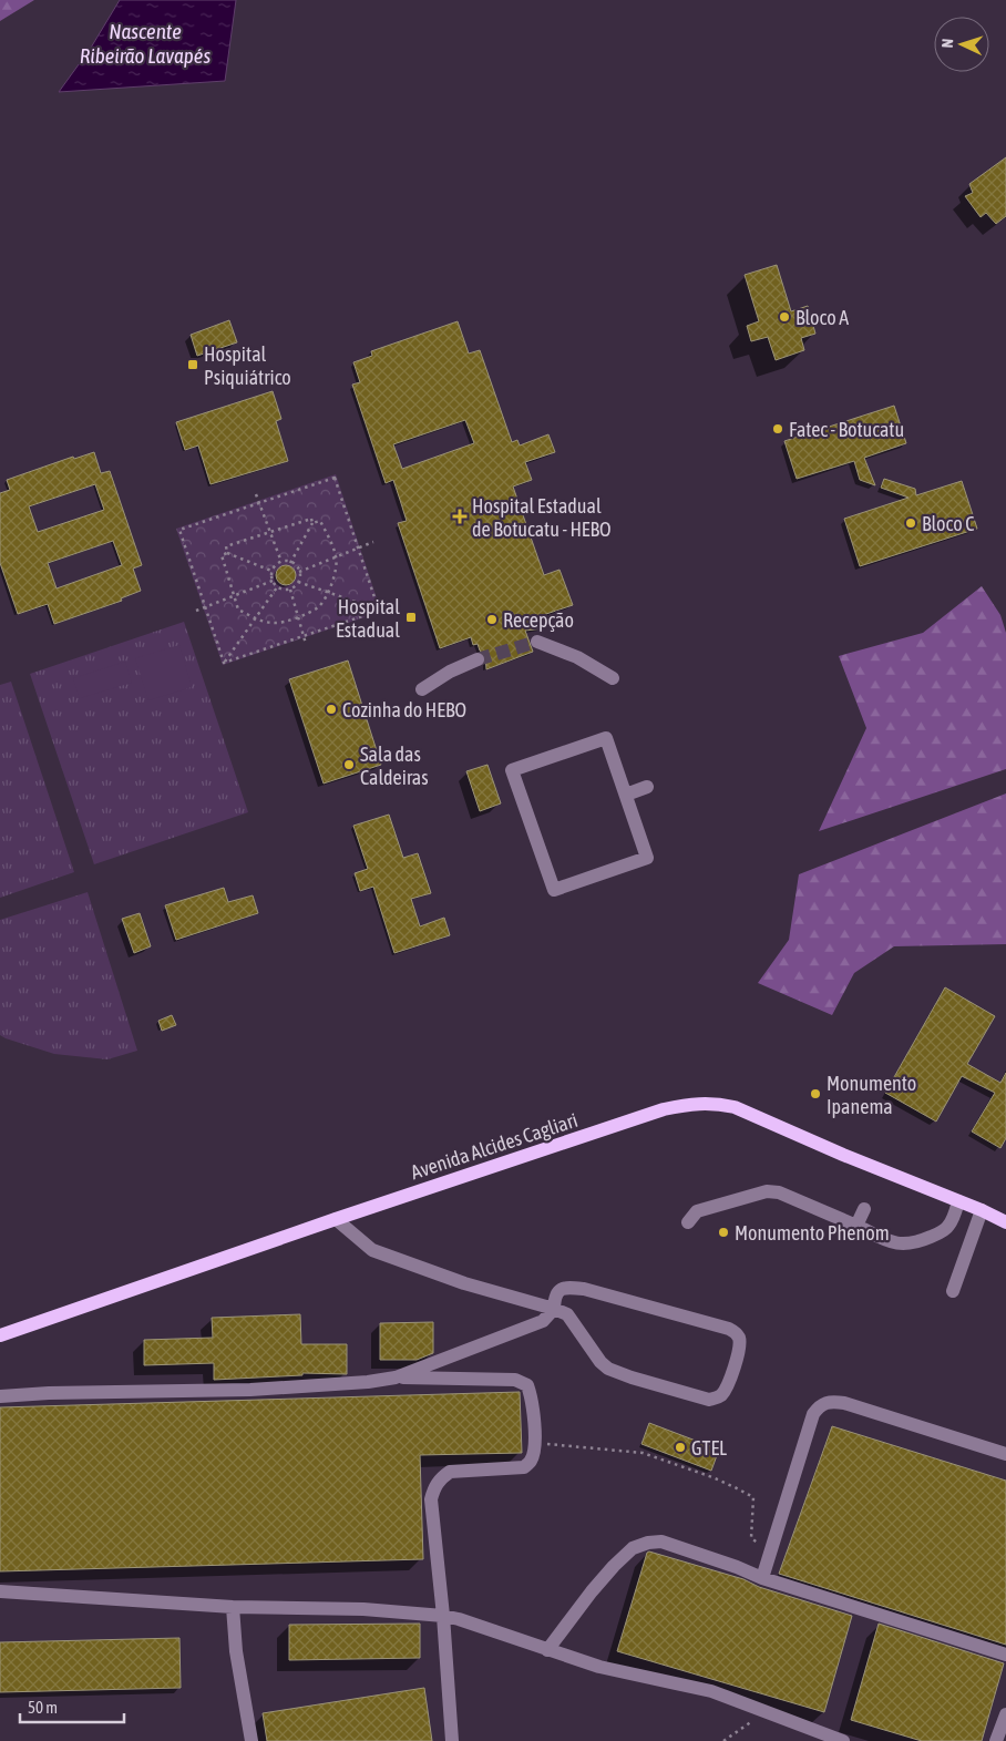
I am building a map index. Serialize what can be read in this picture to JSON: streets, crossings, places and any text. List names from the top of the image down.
{
  "streets": {
    "main road": ["Avenida Alcides Cagliari"]
  },
  "water": ["Nascente Ribeirão Lavapés"],
  "places": {
    "other": [
      "Bloco A",
      "Fatec - Botucatu",
      "Bloco C",
      "Recepção",
      "Cozinha do HEBO",
      "Sala das Caldeiras",
      "Monumento Ipanema",
      "Monumento Phenom",
      "GTEL"
    ],
    "transit": ["Hospital Psiquiátrico", "Hospital Estadual"],
    "health": ["Hospital Estadual de Botucatu - HEBO"]
  },
  "scale_bar": "50 m",
  "north": "left"
}
